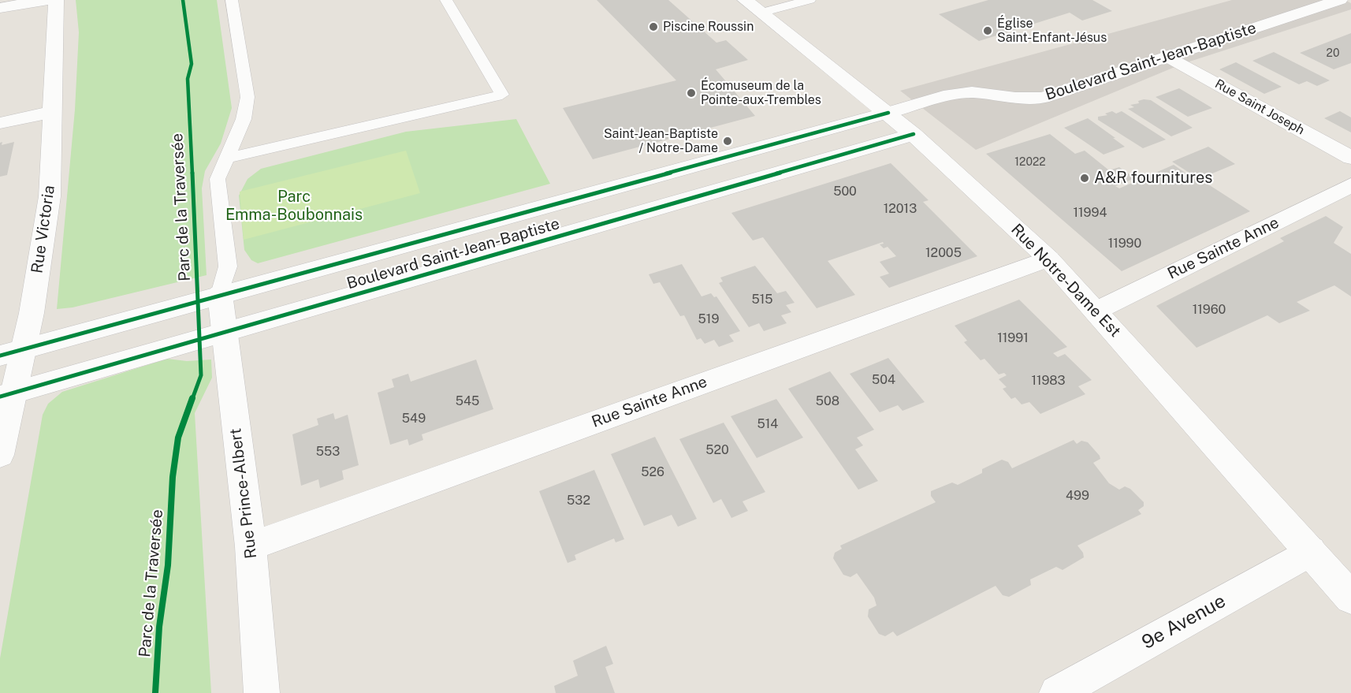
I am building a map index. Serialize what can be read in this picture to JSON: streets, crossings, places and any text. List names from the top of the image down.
{
  "streets": {
    "street": [
      "Boulevard Saint-Jean-Baptiste",
      "Rue Saint Joseph",
      "Rue Victoria",
      "Rue Sainte Anne",
      "Rue Notre-Dame Est",
      "Rue Prince-Albert",
      "9e Avenue"
    ],
    "cycle path": ["Parc de la Traversée"]
  },
  "crossings": [
    ["Boulevard Saint-Jean-Baptiste", "Rue Saint Joseph"],
    ["Boulevard Saint-Jean-Baptiste", "Rue Victoria"],
    ["Boulevard Saint-Jean-Baptiste", "Rue Notre-Dame Est"],
    ["Boulevard Saint-Jean-Baptiste", "Rue Prince-Albert"],
    ["Rue Sainte Anne", "Rue Notre-Dame Est"],
    ["Rue Sainte Anne", "Rue Prince-Albert"],
    ["Rue Notre-Dame Est", "9e Avenue"]
  ],
  "parks": ["Parc Emma-Boubonnais"],
  "places": [
    "Piscine Roussin",
    "Église Saint-Enfant-Jésus",
    "Écomuseum de la Pointe-aux-Trembles",
    "Saint-Jean-Baptiste / Notre-Dame",
    "A&R fournitures"
  ],
  "house_numbers": [
    "20",
    "12022",
    "500",
    "12013",
    "11994",
    "11990",
    "12005",
    "515",
    "11960",
    "519",
    "11991",
    "504",
    "11983",
    "545",
    "508",
    "549",
    "514",
    "520",
    "553",
    "526",
    "499",
    "532"
  ]
}
